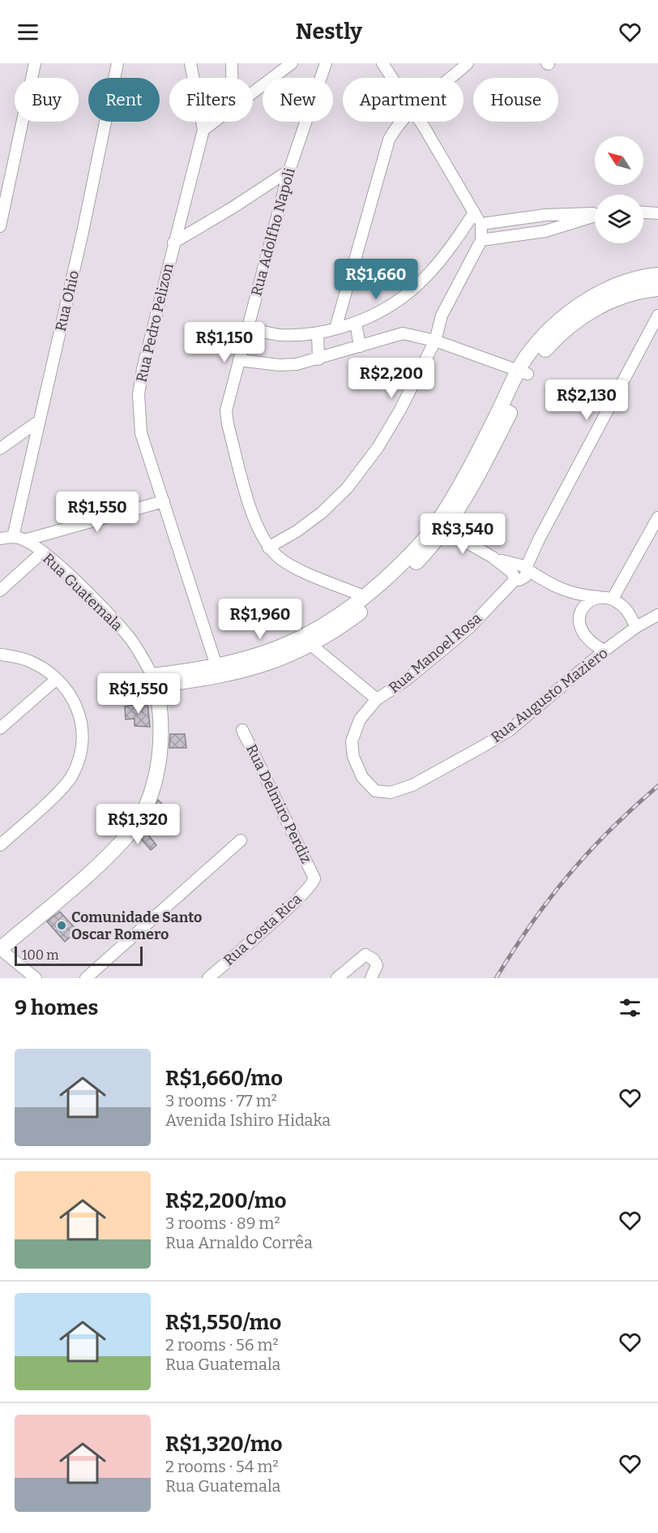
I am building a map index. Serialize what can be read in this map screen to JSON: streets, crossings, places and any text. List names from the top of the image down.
{
  "streets": {
    "main road": ["Rua Guatemala"],
    "street": [
      "Rua Adolfho Napoli",
      "Rua Ohio",
      "Rua Pedro Pelizon",
      "Rua Manoel Rosa",
      "Rua Augusto Maziero",
      "Rua Delmiro Perdiz",
      "Rua Costa Rica"
    ]
  },
  "crossings": [
    ["Rua Ohio", "Rua Guatemala"],
    ["Rua Manoel Rosa", "Rua Augusto Maziero"],
    ["Rua Delmiro Perdiz", "Rua Costa Rica"]
  ],
  "places": ["Comunidade Santo Oscar Romero"],
  "scale_bar": "100 m",
  "north": "top left",
  "page": {
    "header": "Nestly",
    "chip": [
      "Buy",
      "Rent",
      "Filters",
      "New",
      "Apartment",
      "House"
    ],
    "price": [
      "R$1,660",
      "R$1,150",
      "R$2,200",
      "R$2,130",
      "R$1,550",
      "R$3,540",
      "R$1,960",
      "R$1,550",
      "R$1,320"
    ],
    "scale": "100 m",
    "heading": "9 homes",
    "list": [
      {
        "name": "R$1,660/mo",
        "note": "3 rooms · 77 m² · Avenida Ishiro Hidaka"
      },
      {
        "name": "R$2,200/mo",
        "note": "3 rooms · 89 m² · Rua Arnaldo Corrêa"
      },
      {
        "name": "R$1,550/mo",
        "note": "2 rooms · 56 m² · Rua Guatemala"
      },
      {
        "name": "R$1,320/mo",
        "note": "2 rooms · 54 m² · Rua Guatemala"
      }
    ]
  }
}
